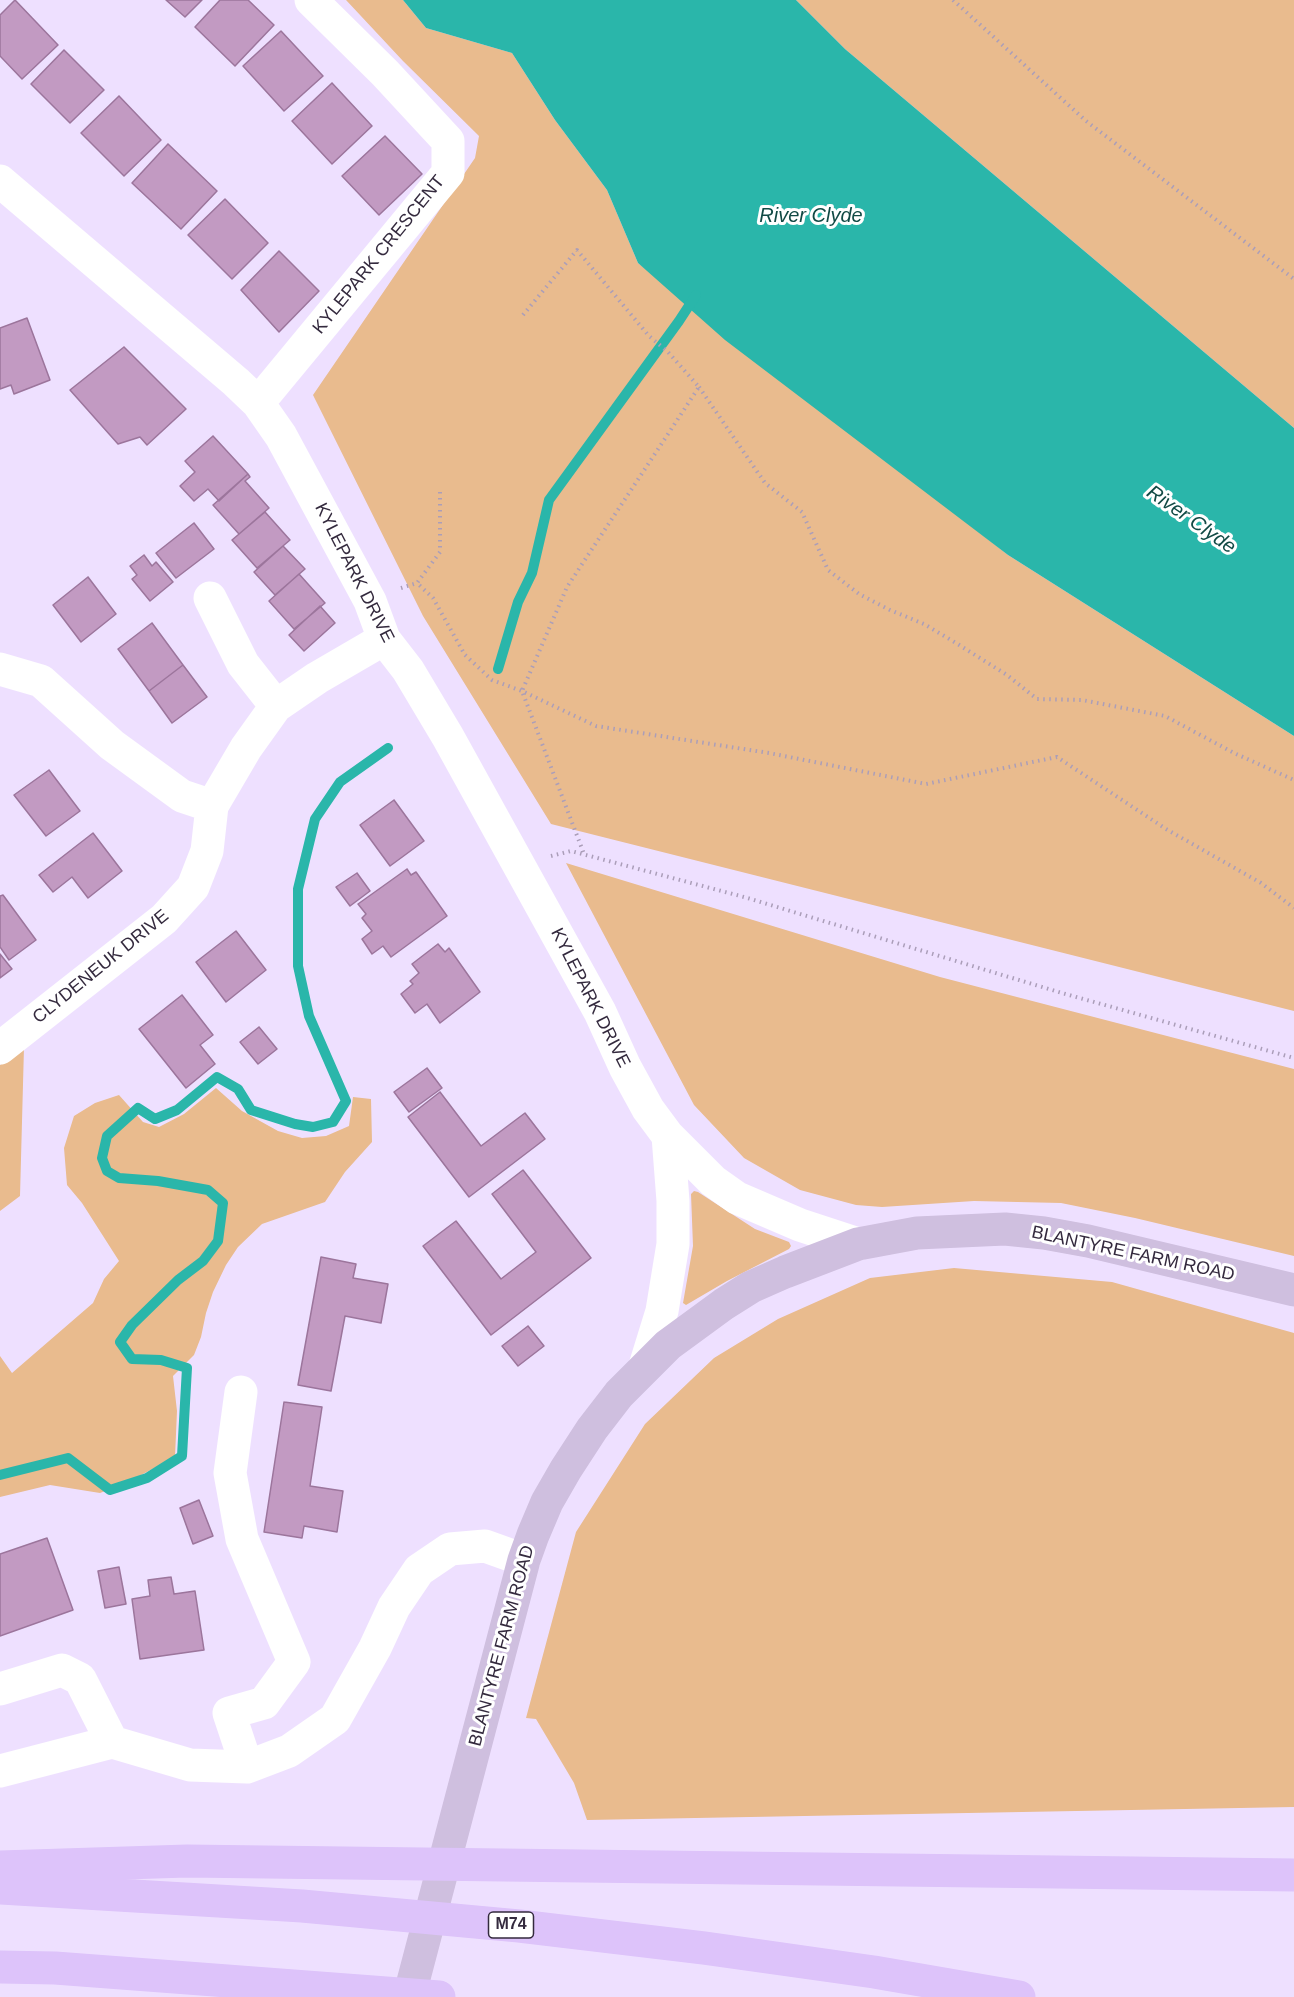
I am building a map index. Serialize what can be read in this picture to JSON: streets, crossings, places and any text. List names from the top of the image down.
{
  "streets": {
    "highway": ["M74"],
    "main road": ["BLANTYRE FARM ROAD"],
    "street": ["KYLEPARK CRESCENT", "KYLEPARK DRIVE", "CLYDENEUK DRIVE"]
  },
  "crossings": [
    ["KYLEPARK CRESCENT", "KYLEPARK DRIVE"],
    ["KYLEPARK DRIVE", "CLYDENEUK DRIVE"],
    ["KYLEPARK DRIVE", "BLANTYRE FARM ROAD"]
  ],
  "water": ["River Clyde"]
}
